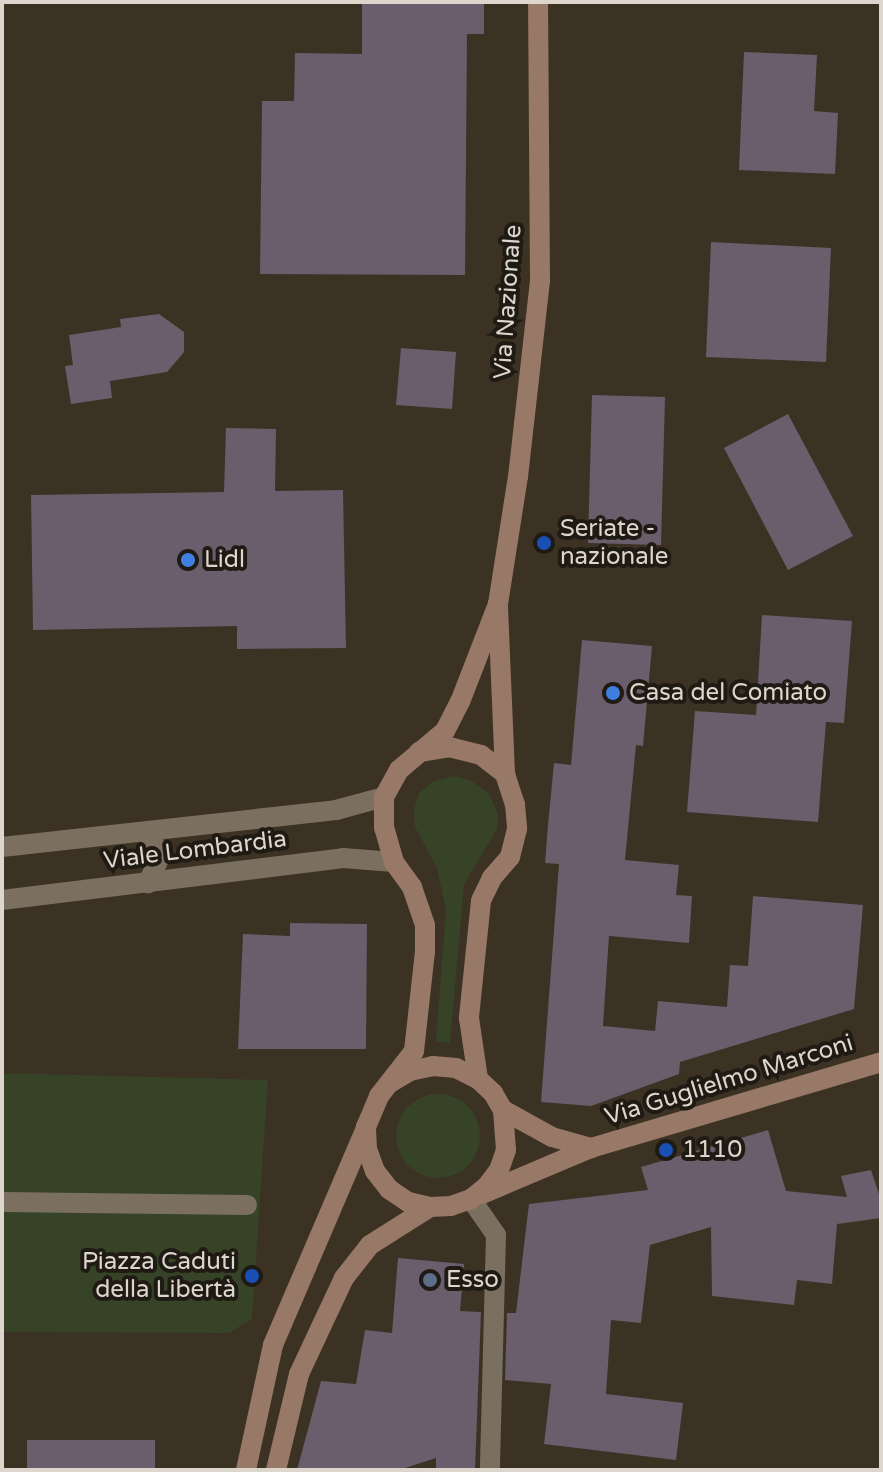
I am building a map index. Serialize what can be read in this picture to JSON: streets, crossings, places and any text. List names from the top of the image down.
{
  "streets": {
    "main road": ["Via Nazionale", "Via Guglielmo Marconi"],
    "street": ["Viale Lombardia"]
  },
  "crossings": [
    ["Via Nazionale", "Viale Lombardia"],
    ["Via Nazionale", "Via Guglielmo Marconi"]
  ],
  "places": [
    "Seriate - nazionale",
    "Lidl",
    "Casa del Comiato",
    "1110",
    "Piazza Caduti della Libertà",
    "Esso"
  ]
}
